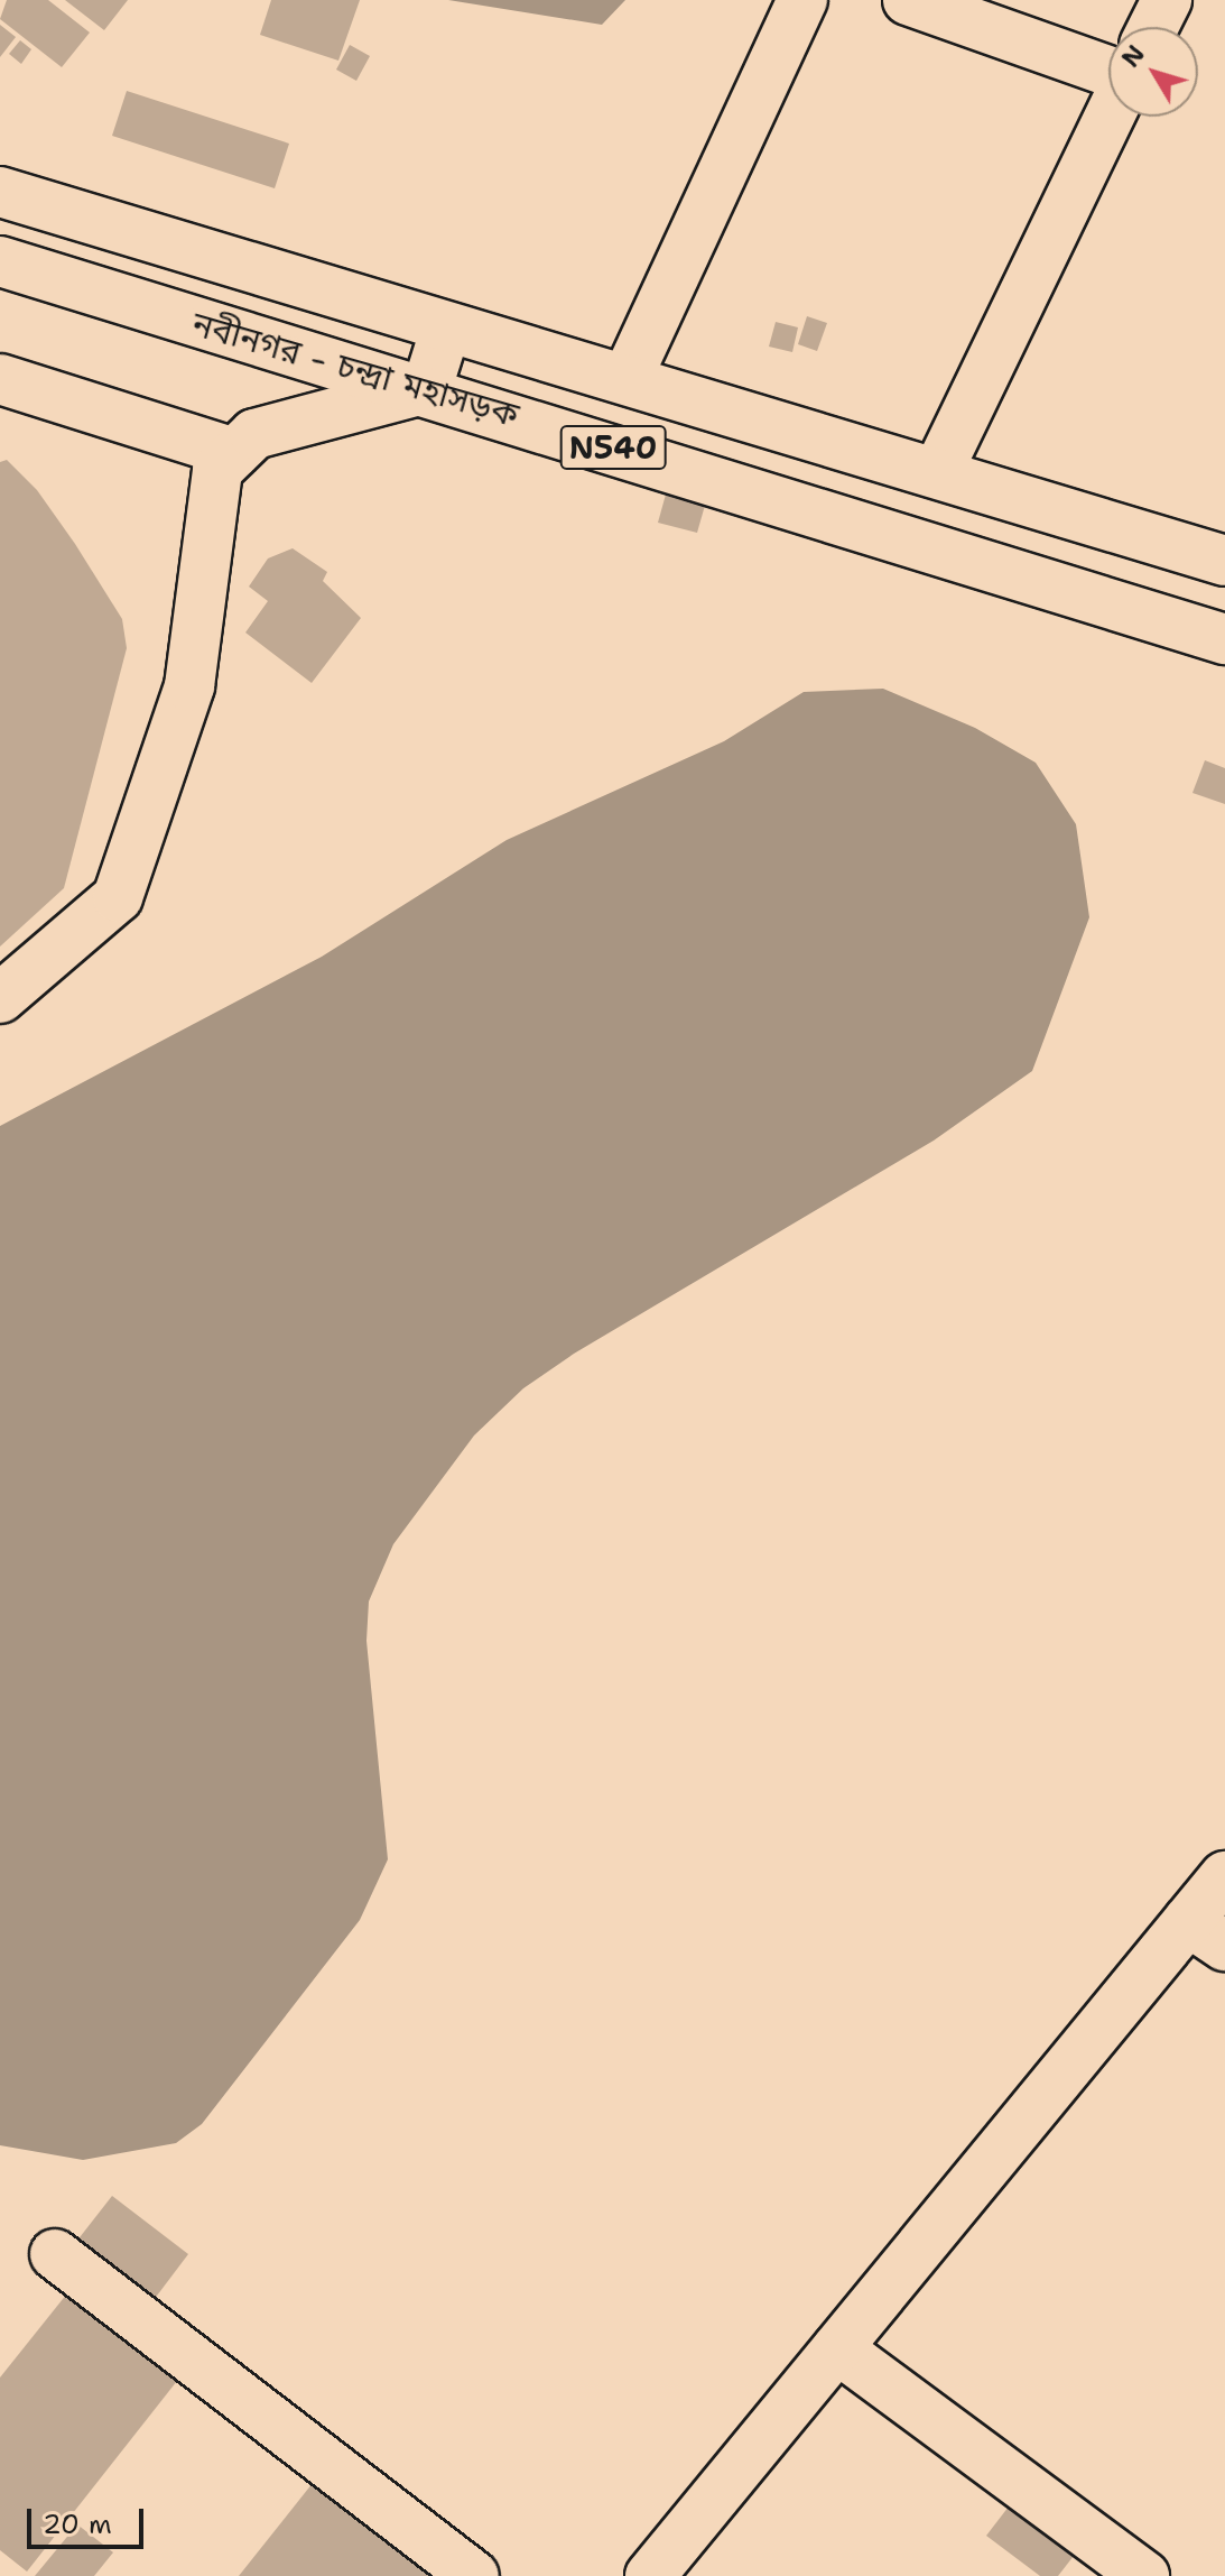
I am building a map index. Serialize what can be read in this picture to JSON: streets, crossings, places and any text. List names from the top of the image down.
{
  "streets": {
    "main road": ["নবীনগর - চন্দ্রা মহাসড়ক", "N540"]
  },
  "scale_bar": "20 m",
  "north": "top left"
}
